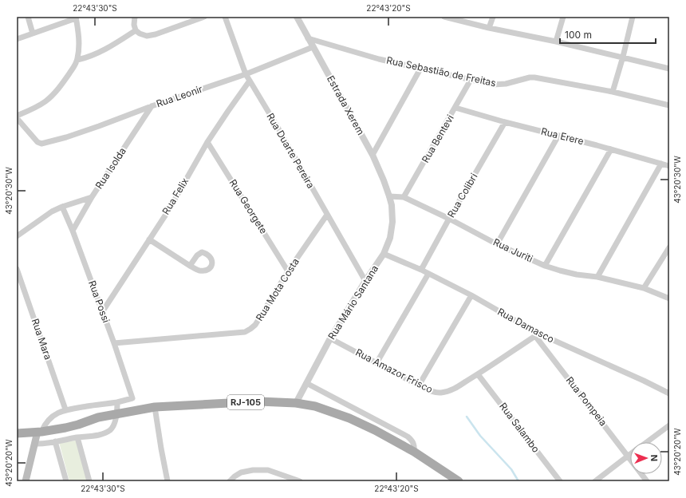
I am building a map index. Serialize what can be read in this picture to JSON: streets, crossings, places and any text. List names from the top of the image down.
{
  "streets": {
    "main road": ["RJ-105"],
    "street": [
      "Rua Sebastião de Freitas",
      "Rua Leonir",
      "Estrada Xerem",
      "Rua Erere",
      "Rua Bentevi",
      "Rua Duarte Pereira",
      "Rua Isolda",
      "Rua Colibri",
      "Rua Felix",
      "Rua Georgete",
      "Rua Juriti",
      "Rua Mota Costa",
      "Rua Possi",
      "Rua Mário Santana",
      "Rua Damasco",
      "Rua Mara",
      "Rua Amazor Frisco",
      "Rua Pompeia",
      "Rua Salambo"
    ]
  },
  "crossings": [
    ["Rua Sebastião de Freitas", "Estrada Xerem"],
    ["Rua Sebastião de Freitas", "Rua Bentevi"],
    ["Rua Leonir", "Estrada Xerem"],
    ["Rua Leonir", "Rua Duarte Pereira"],
    ["Rua Leonir", "Rua Isolda"],
    ["Estrada Xerem", "Rua Juriti"],
    ["Estrada Xerem", "Rua Mário Santana"],
    ["Rua Erere", "Rua Bentevi"],
    ["Rua Erere", "Rua Colibri"],
    ["Rua Bentevi", "Rua Juriti"],
    ["Rua Duarte Pereira", "Rua Felix"],
    ["Rua Duarte Pereira", "Rua Mota Costa"],
    ["Rua Duarte Pereira", "Rua Mário Santana"],
    ["Rua Isolda", "Rua Possi"],
    ["Rua Colibri", "Rua Juriti"],
    ["Rua Colibri", "Rua Damasco"],
    ["Rua Felix", "Rua Georgete"],
    ["Rua Felix", "Rua Possi"],
    ["Rua Georgete", "Rua Mota Costa"],
    ["Rua Juriti", "Rua Mário Santana"],
    ["Rua Mota Costa", "Rua Possi"],
    ["Rua Mário Santana", "Rua Damasco"],
    ["Rua Mário Santana", "Rua Amazor Frisco"],
    ["Rua Mário Santana", "RJ-105"],
    ["Rua Damasco", "Rua Amazor Frisco"],
    ["Rua Damasco", "Rua Pompeia"],
    ["Rua Amazor Frisco", "Rua Pompeia"],
    ["Rua Amazor Frisco", "Rua Salambo"]
  ],
  "scale_bar": "100 m",
  "north": "right",
  "coordinates": [
    "22°43'30\"S",
    "22°43'20\"S",
    "43°20'30\"W",
    "43°20'20\"W"
  ]
}
